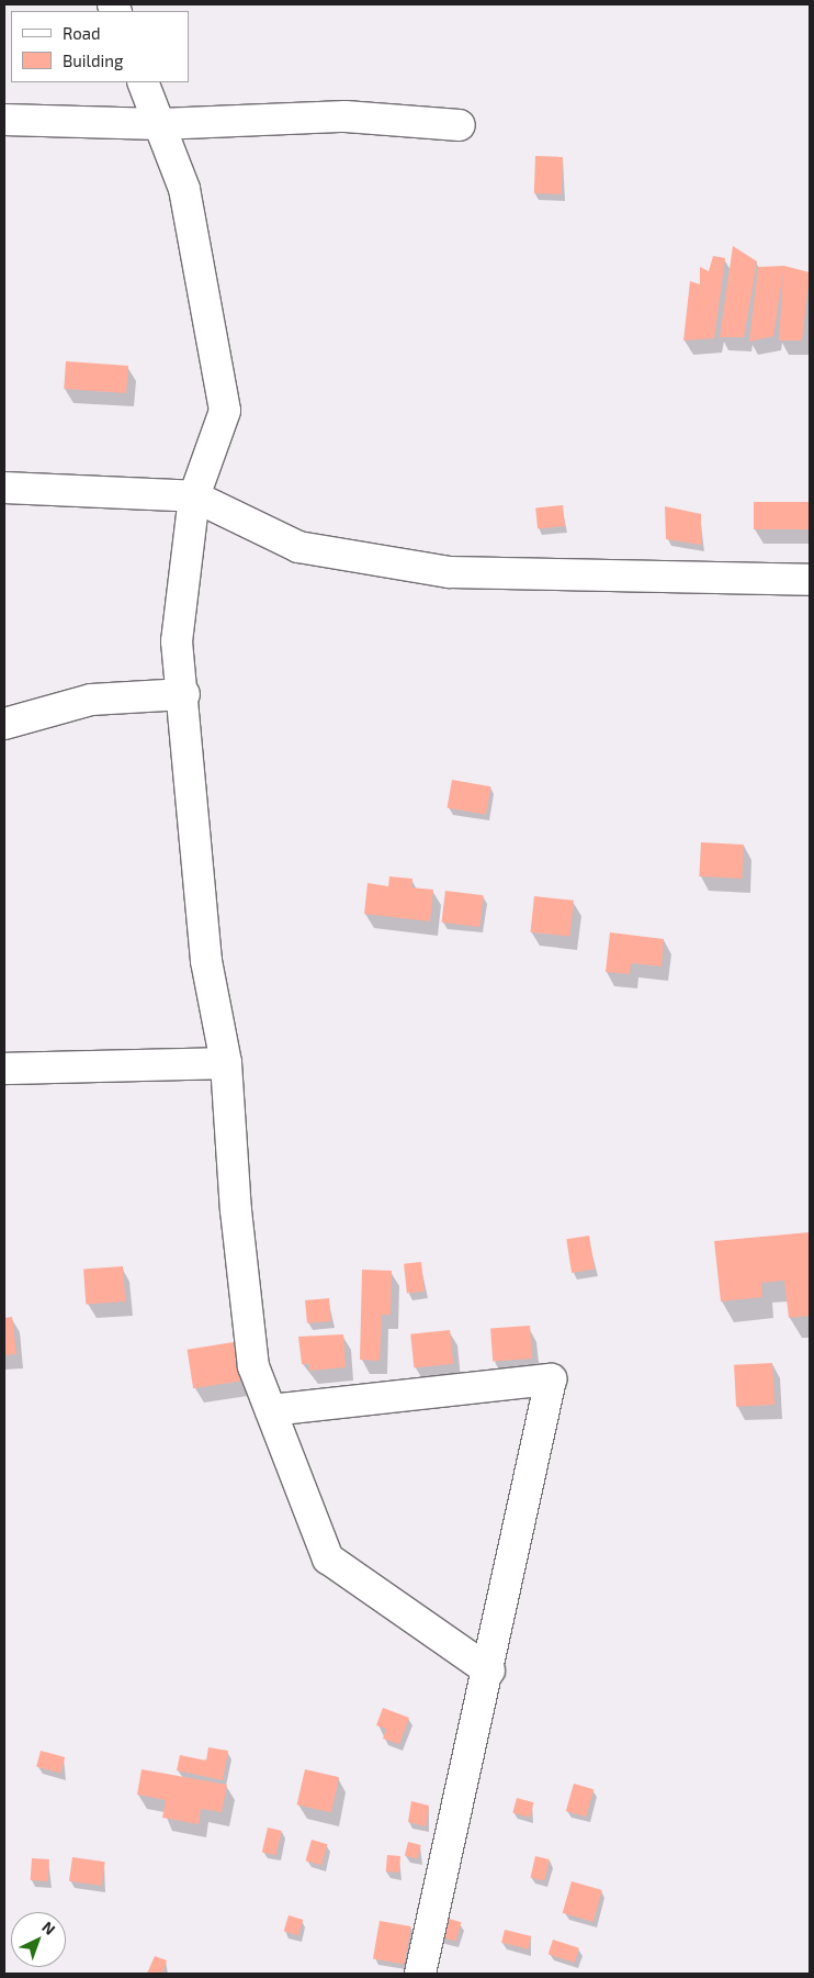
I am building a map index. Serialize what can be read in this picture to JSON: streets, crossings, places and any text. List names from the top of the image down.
{
  "legend": ["Road", "Building"],
  "north": "top right"
}
